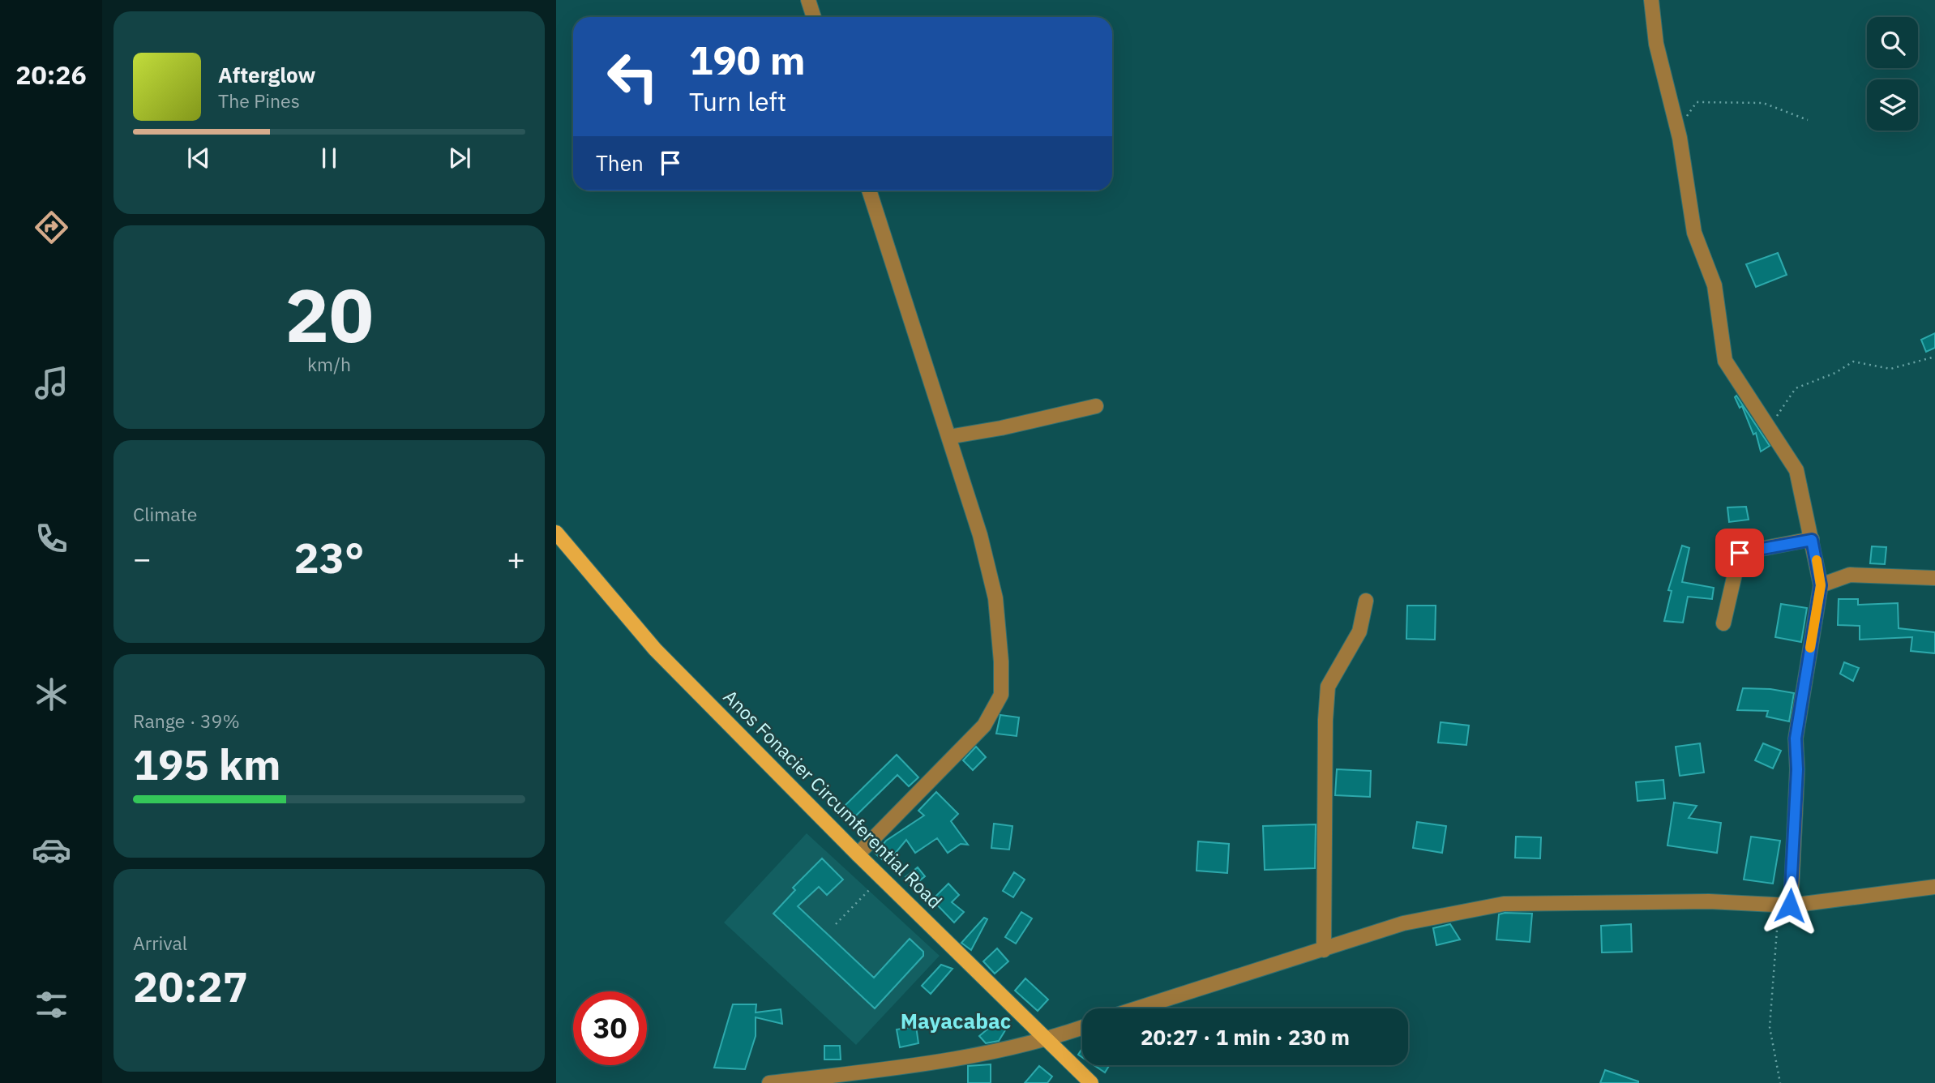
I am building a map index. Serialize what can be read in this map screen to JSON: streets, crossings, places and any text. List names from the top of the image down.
{
  "streets": {
    "main road": ["Anos Fonacier Circumferential Road"]
  },
  "districts": ["Mayacabac"],
  "page": {
    "tabs": "20:26",
    "turn": ["190 m", "Turn left"],
    "song": ["Afterglow", "The Pines"],
    "then": "Then",
    "tile": [
      ["20", "km/h"],
      "Climate",
      ["Range · 39%", "195 km"],
      ["Arrival", "20:27"]
    ],
    "heat": ["−", "23°", "+"],
    "limit": "30",
    "trip": "20:27 · 1 min · 230 m"
  }
}
